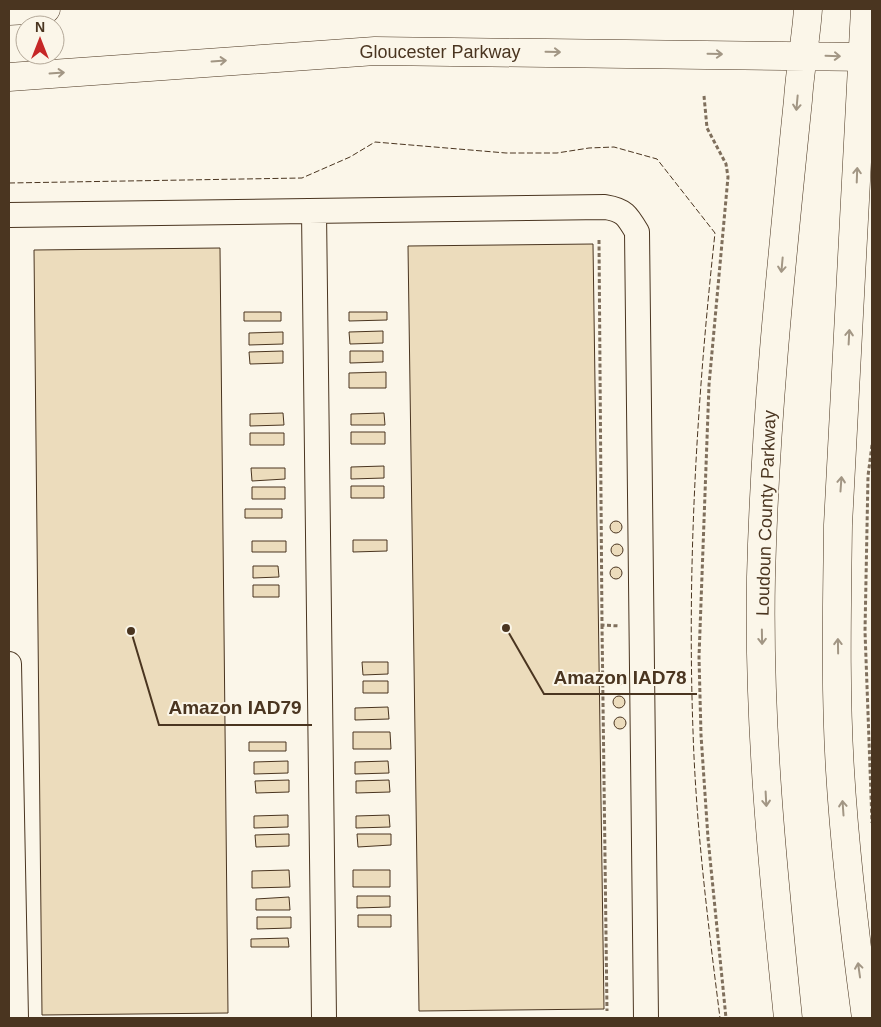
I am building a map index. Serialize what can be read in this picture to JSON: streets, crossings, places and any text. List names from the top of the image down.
{
  "streets": {
    "main road": ["Gloucester Parkway", "Loudoun County Parkway"]
  },
  "crossings": [
    ["Gloucester Parkway", "Loudoun County Parkway"]
  ],
  "one_way": ["Gloucester Parkway"],
  "places": ["Amazon IAD78", "Amazon IAD79"],
  "north": "top"
}
